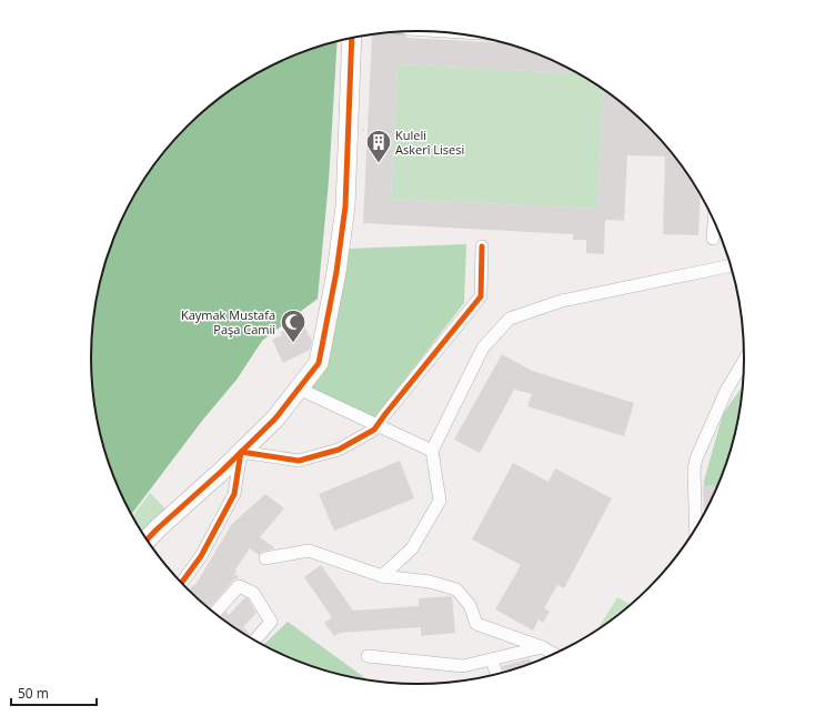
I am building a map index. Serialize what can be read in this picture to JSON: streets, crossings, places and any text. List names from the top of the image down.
{
  "places": {
    "building": ["Kuleli Askerî Lisesi"],
    "mosque": ["Kaymak Mustafa Paşa Camii"]
  },
  "scale_bar": "50 m"
}
